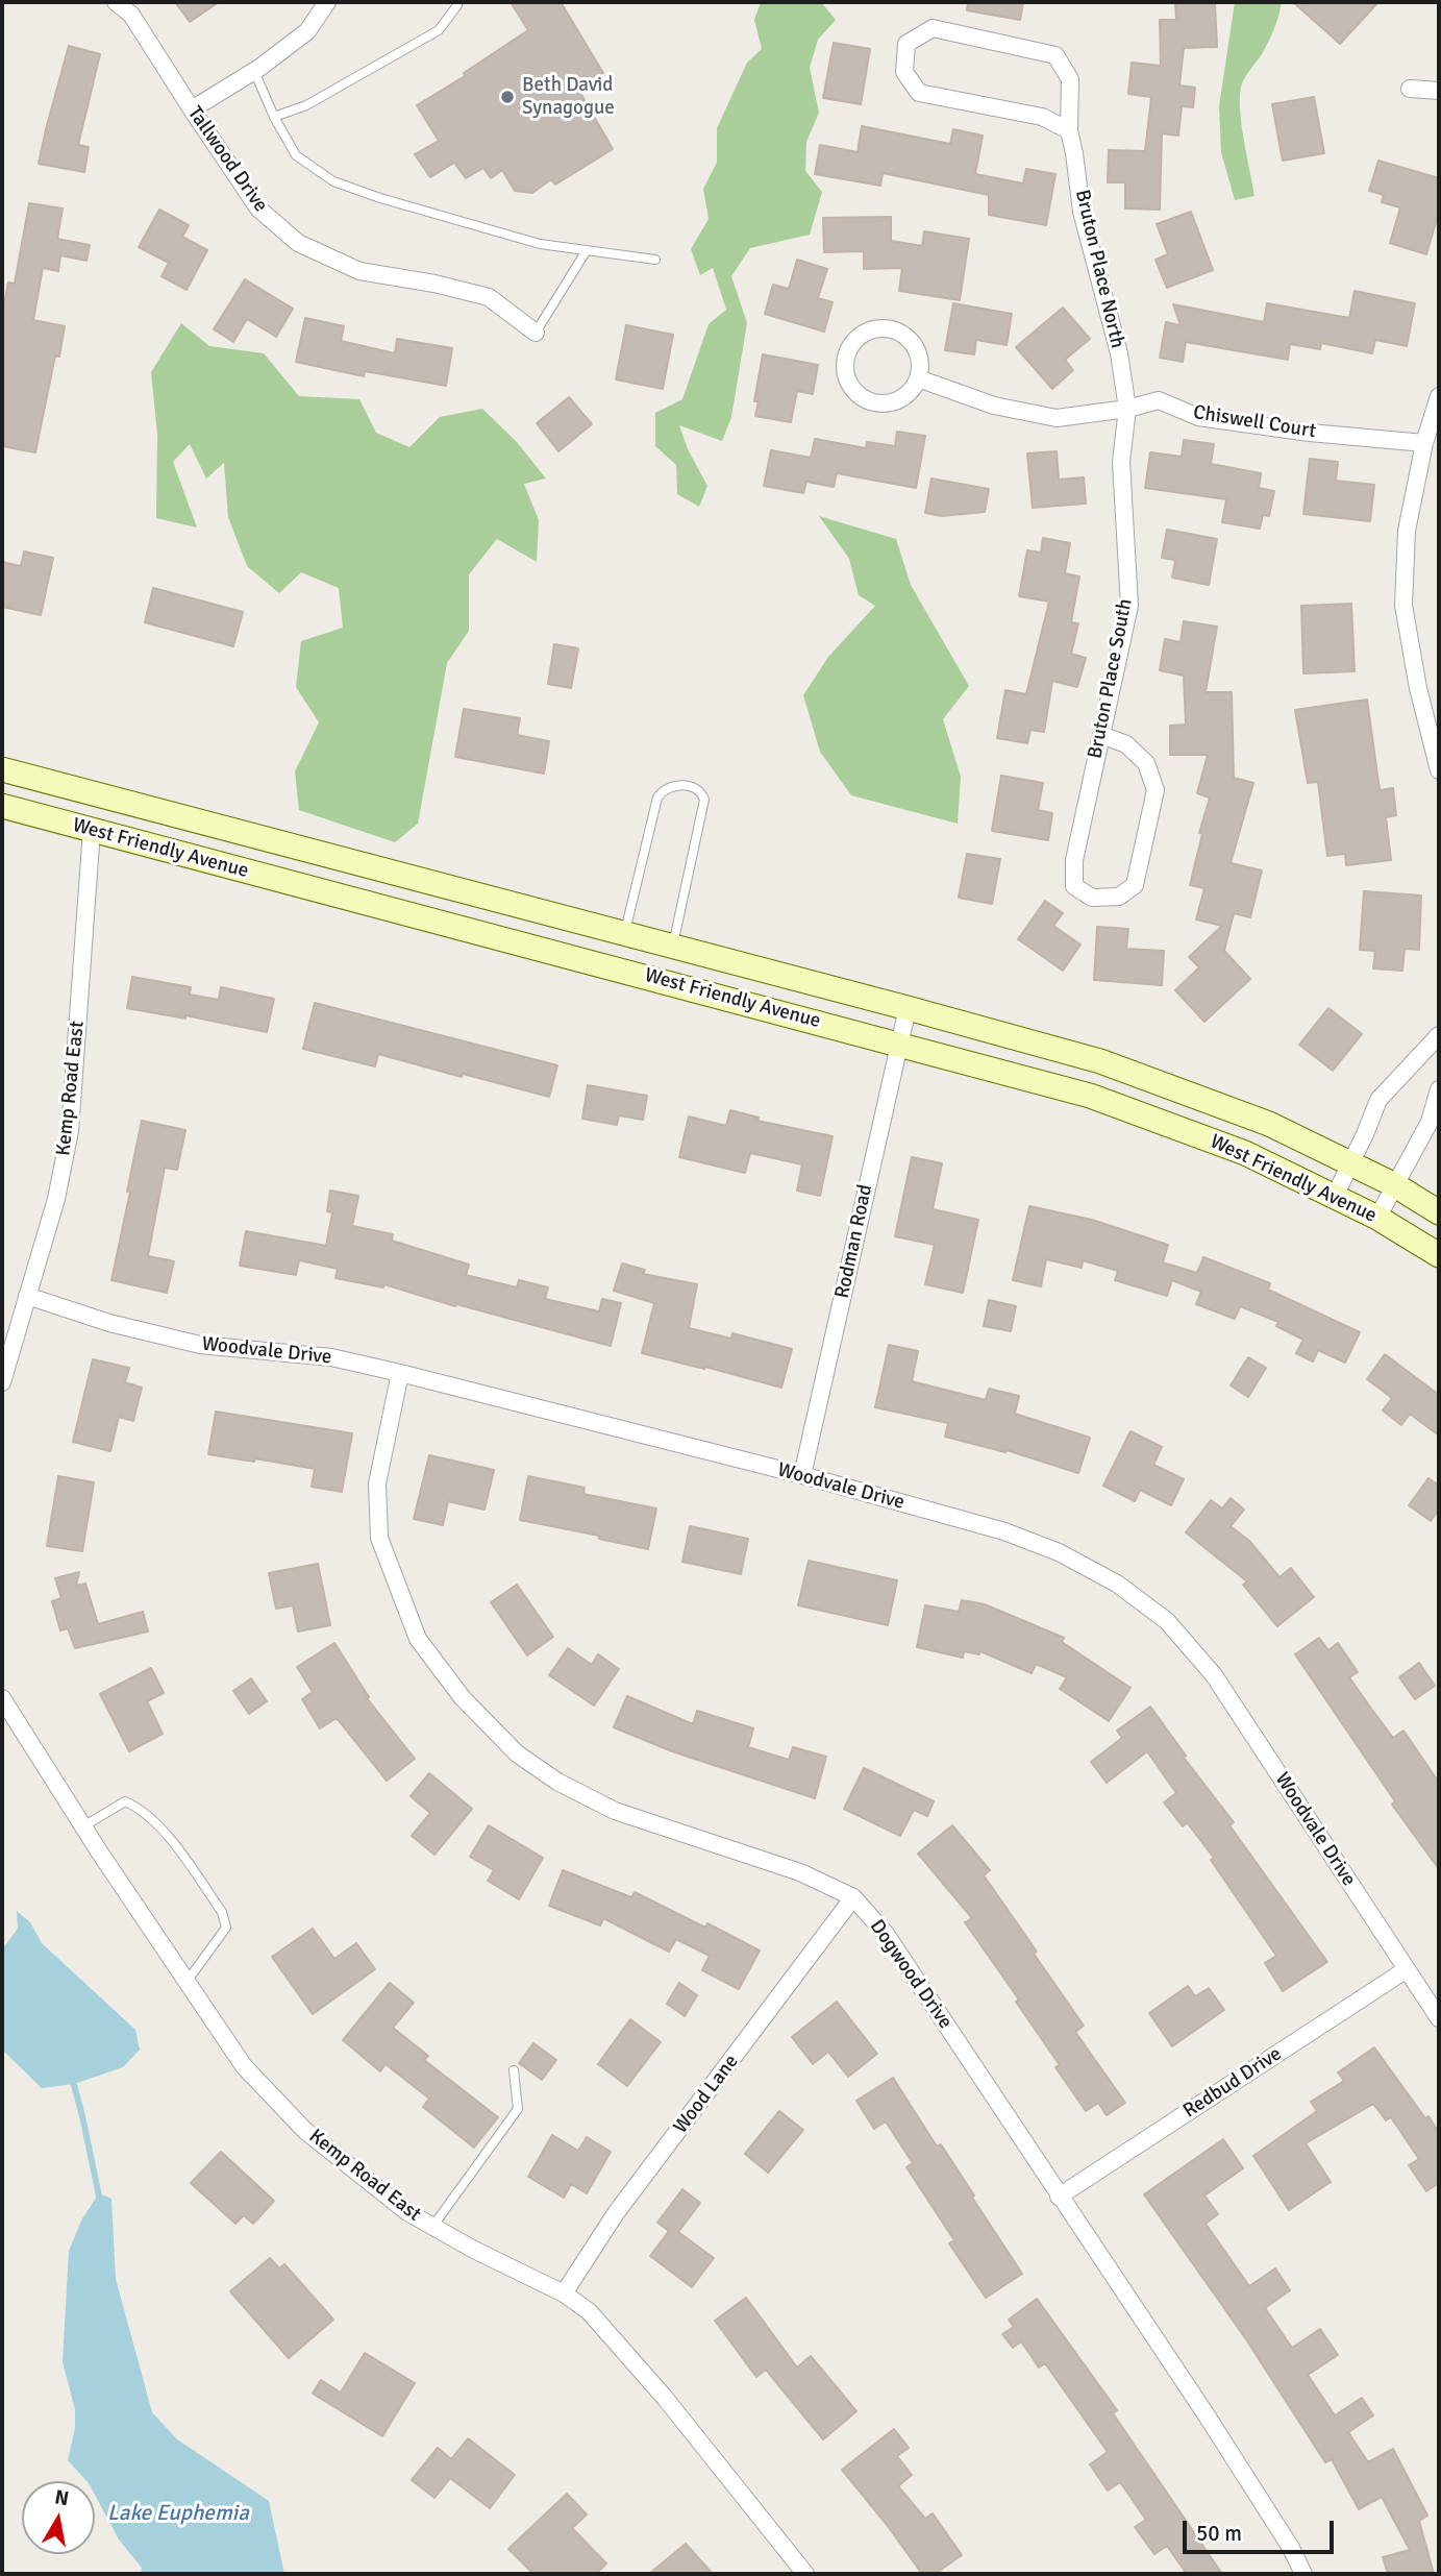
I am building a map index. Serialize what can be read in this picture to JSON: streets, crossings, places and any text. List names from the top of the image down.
{
  "streets": {
    "main road": ["West Friendly Avenue"],
    "street": [
      "Tallwood Drive",
      "Bruton Place North",
      "Chiswell Court",
      "Bruton Place South",
      "Kemp Road East",
      "Rodman Road",
      "Woodvale Drive",
      "Dogwood Drive",
      "Redbud Drive",
      "Wood Lane"
    ]
  },
  "crossings": [
    ["Bruton Place North", "Chiswell Court"],
    ["Bruton Place North", "Bruton Place South"],
    ["Chiswell Court", "Bruton Place South"],
    ["West Friendly Avenue", "Kemp Road East"],
    ["West Friendly Avenue", "Rodman Road"],
    ["Kemp Road East", "Woodvale Drive"],
    ["Kemp Road East", "Wood Lane"],
    ["Rodman Road", "Woodvale Drive"],
    ["Woodvale Drive", "Dogwood Drive"],
    ["Woodvale Drive", "Redbud Drive"],
    ["Dogwood Drive", "Redbud Drive"],
    ["Dogwood Drive", "Wood Lane"]
  ],
  "water": ["Lake Euphemia"],
  "places": ["Beth David Synagogue"],
  "scale_bar": "50 m",
  "north": "top"
}
